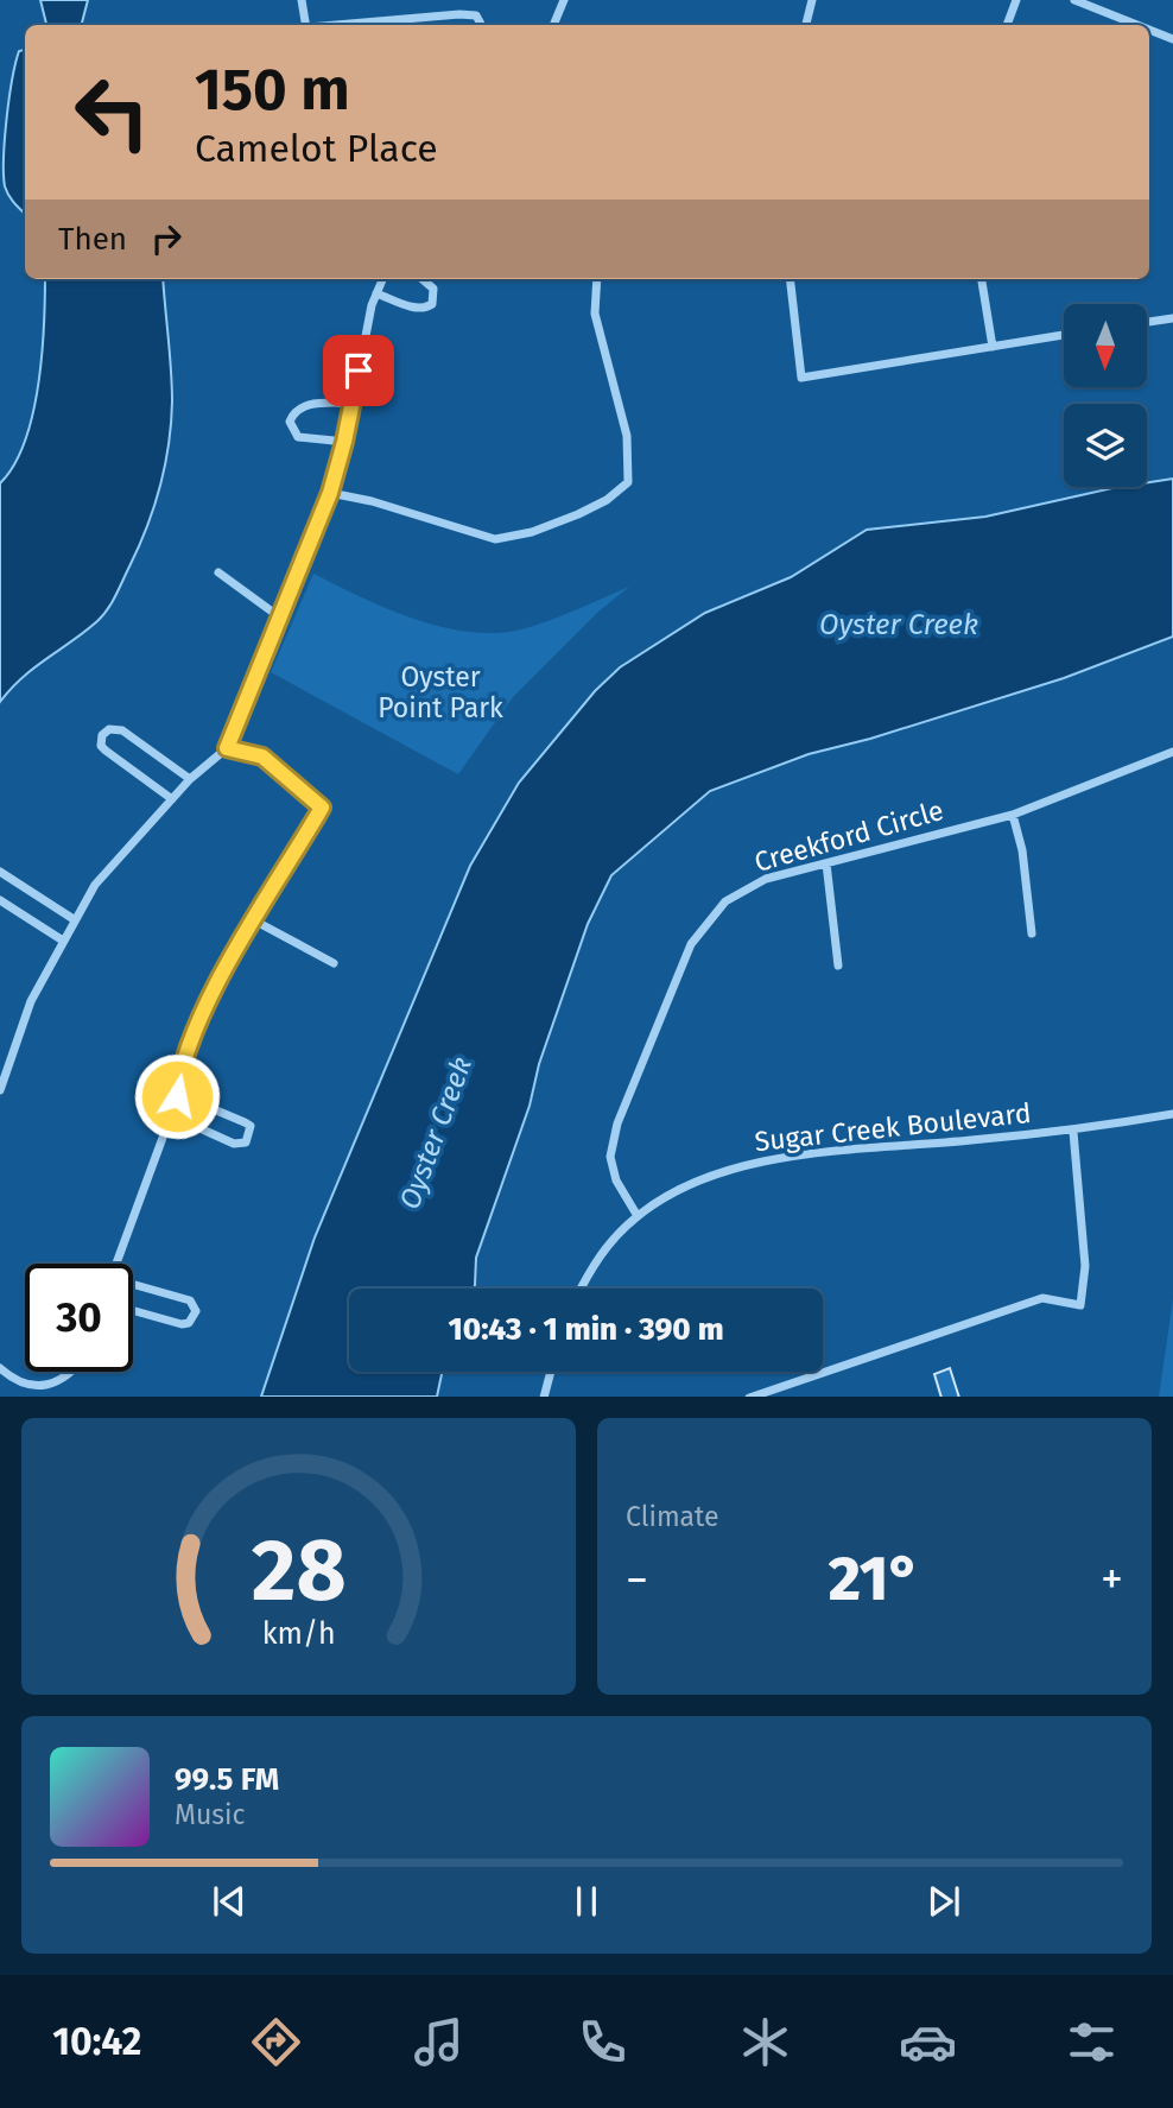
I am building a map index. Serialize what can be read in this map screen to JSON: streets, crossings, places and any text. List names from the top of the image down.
{
  "streets": {
    "street": ["Creekford Circle", "Sugar Creek Boulevard"]
  },
  "crossings": [
    ["Creekford Circle", "Sugar Creek Boulevard"]
  ],
  "water": ["Oyster Creek"],
  "parks": ["Oyster Point Park"],
  "north": "bottom",
  "page": {
    "turn": ["150 m", "Camelot Place"],
    "then": "Then",
    "limit": "30",
    "trip": "10:43 · 1 min · 390 m",
    "tile": "Climate",
    "heat": ["−", "21°", "+"],
    "song": ["99.5 FM", "Music"],
    "tabs": "10:42",
    "gauge": ["28", "km/h"]
  }
}
